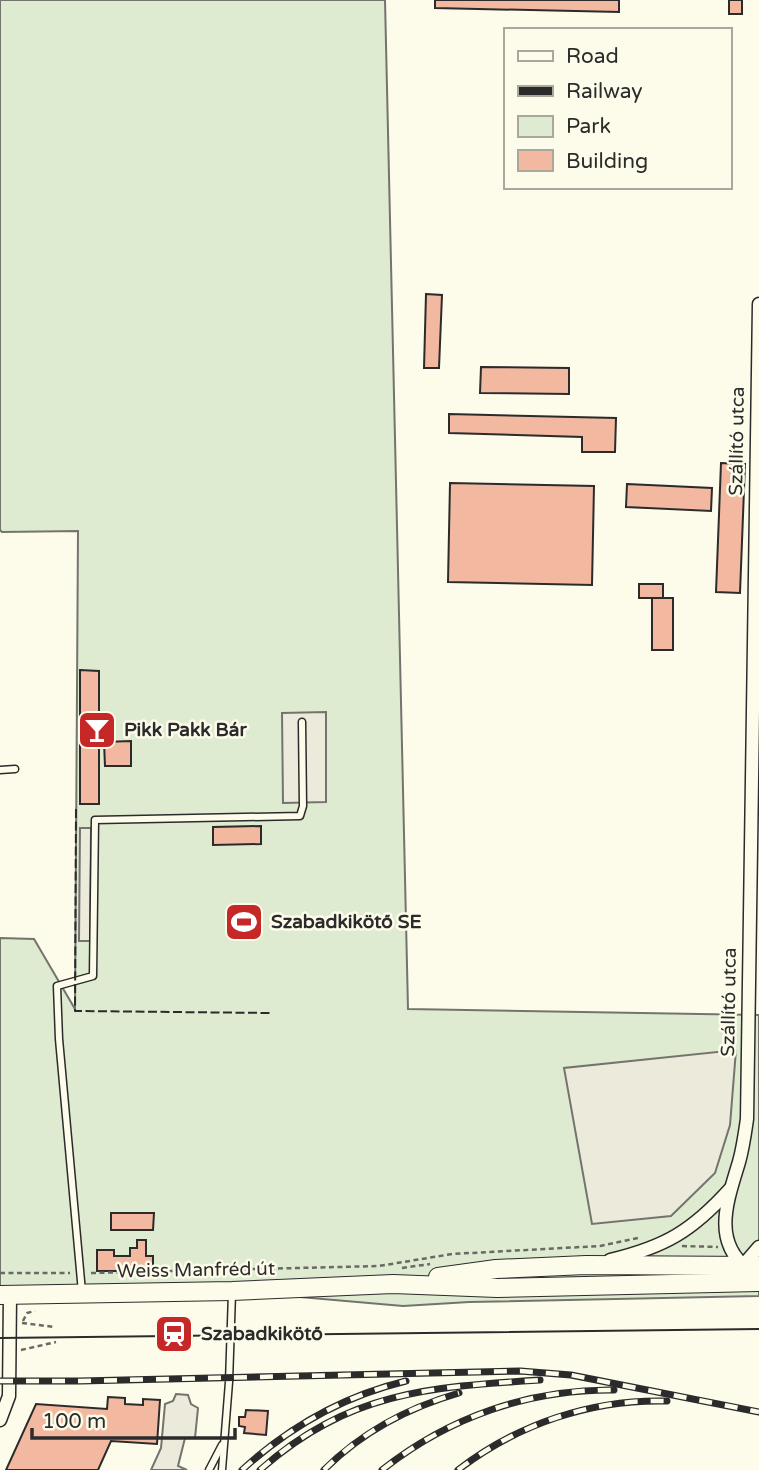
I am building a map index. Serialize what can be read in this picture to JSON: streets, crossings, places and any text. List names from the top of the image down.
{
  "streets": {
    "main road": ["Weiss Manfréd út"],
    "street": ["Szállító utca"]
  },
  "crossings": [
    ["Szállító utca", "Weiss Manfréd út"]
  ],
  "places": {
    "bar": ["Pikk Pakk Bár"],
    "sports": ["Szabadkikötő SE"],
    "station": ["Szabadkikötő"]
  },
  "legend": [
    "Road",
    "Railway",
    "Park",
    "Building"
  ],
  "scale_bar": "100 m"
}
